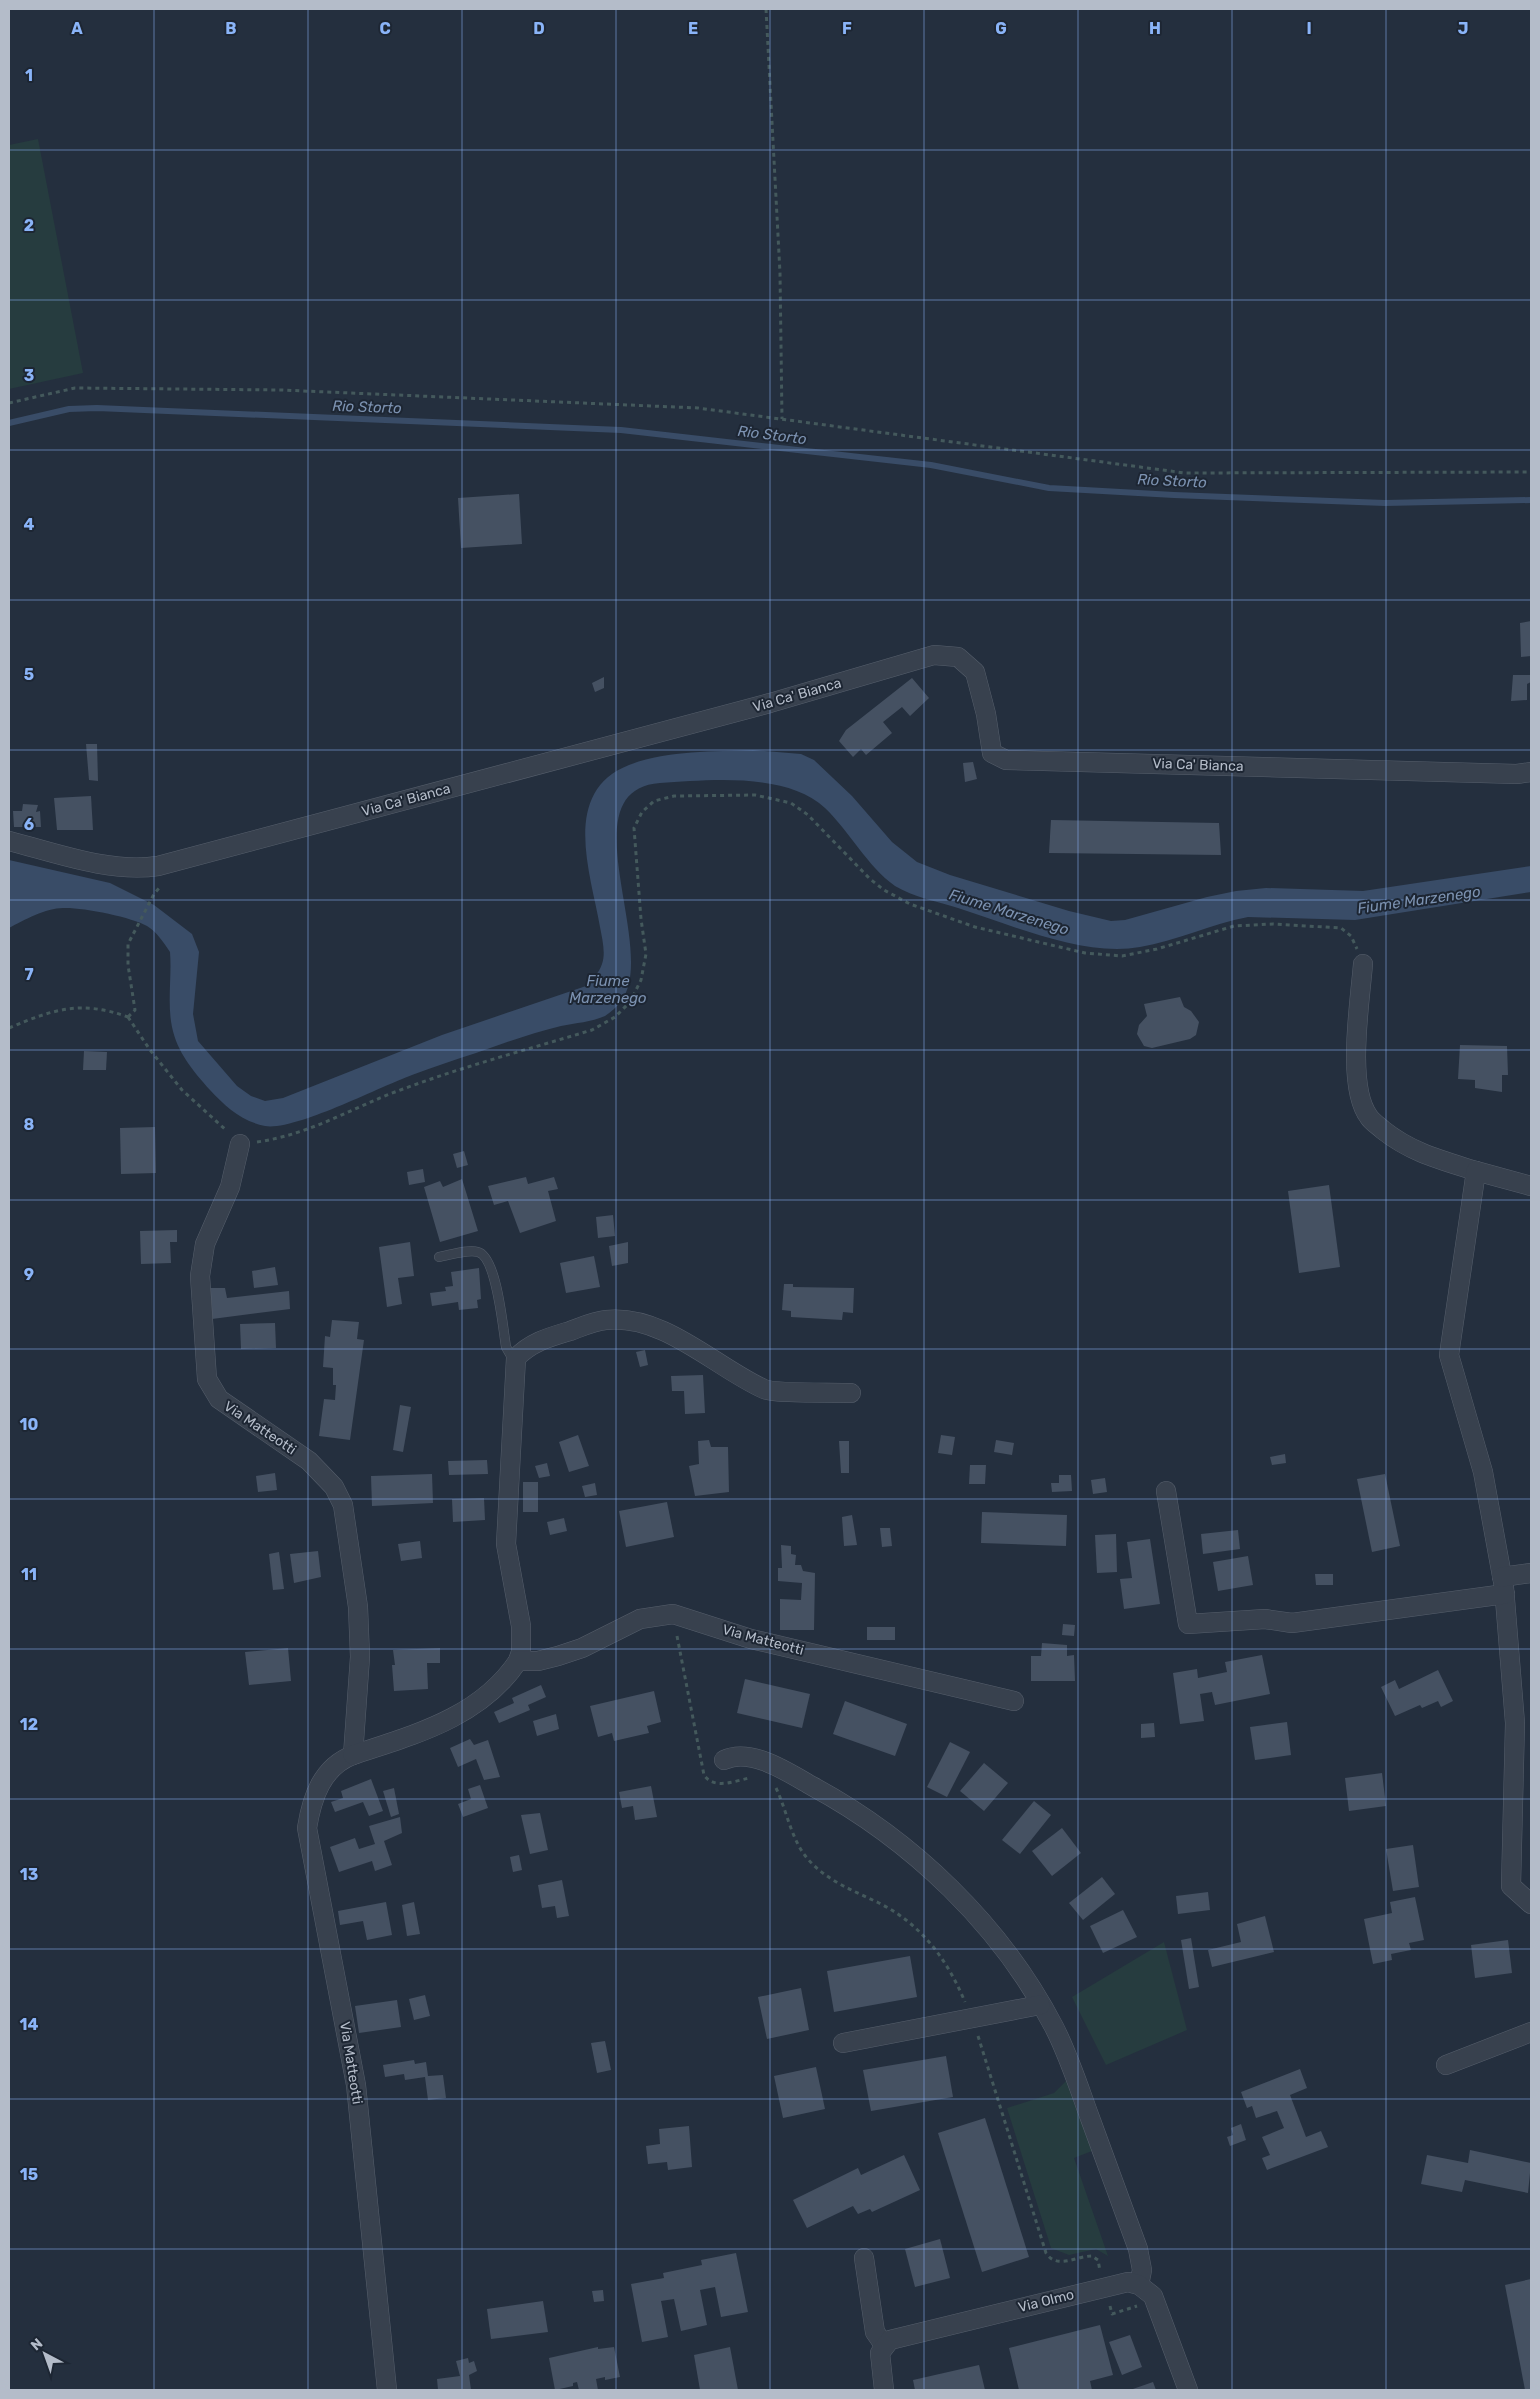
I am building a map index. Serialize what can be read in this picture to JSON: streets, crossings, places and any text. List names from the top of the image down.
{
  "streets": {
    "street": ["Via Ca' Bianca", "Via Matteotti", "Via Olmo"]
  },
  "water": ["Rio Storto", "Fiume Marzenego"],
  "north": "top left",
  "grid": {
    "columns": [
      "A",
      "B",
      "C",
      "D",
      "E",
      "F",
      "G",
      "H",
      "I",
      "J"
    ],
    "rows": [
      "1",
      "2",
      "3",
      "4",
      "5",
      "6",
      "7",
      "8",
      "9",
      "10",
      "11",
      "12",
      "13",
      "14",
      "15"
    ]
  }
}
